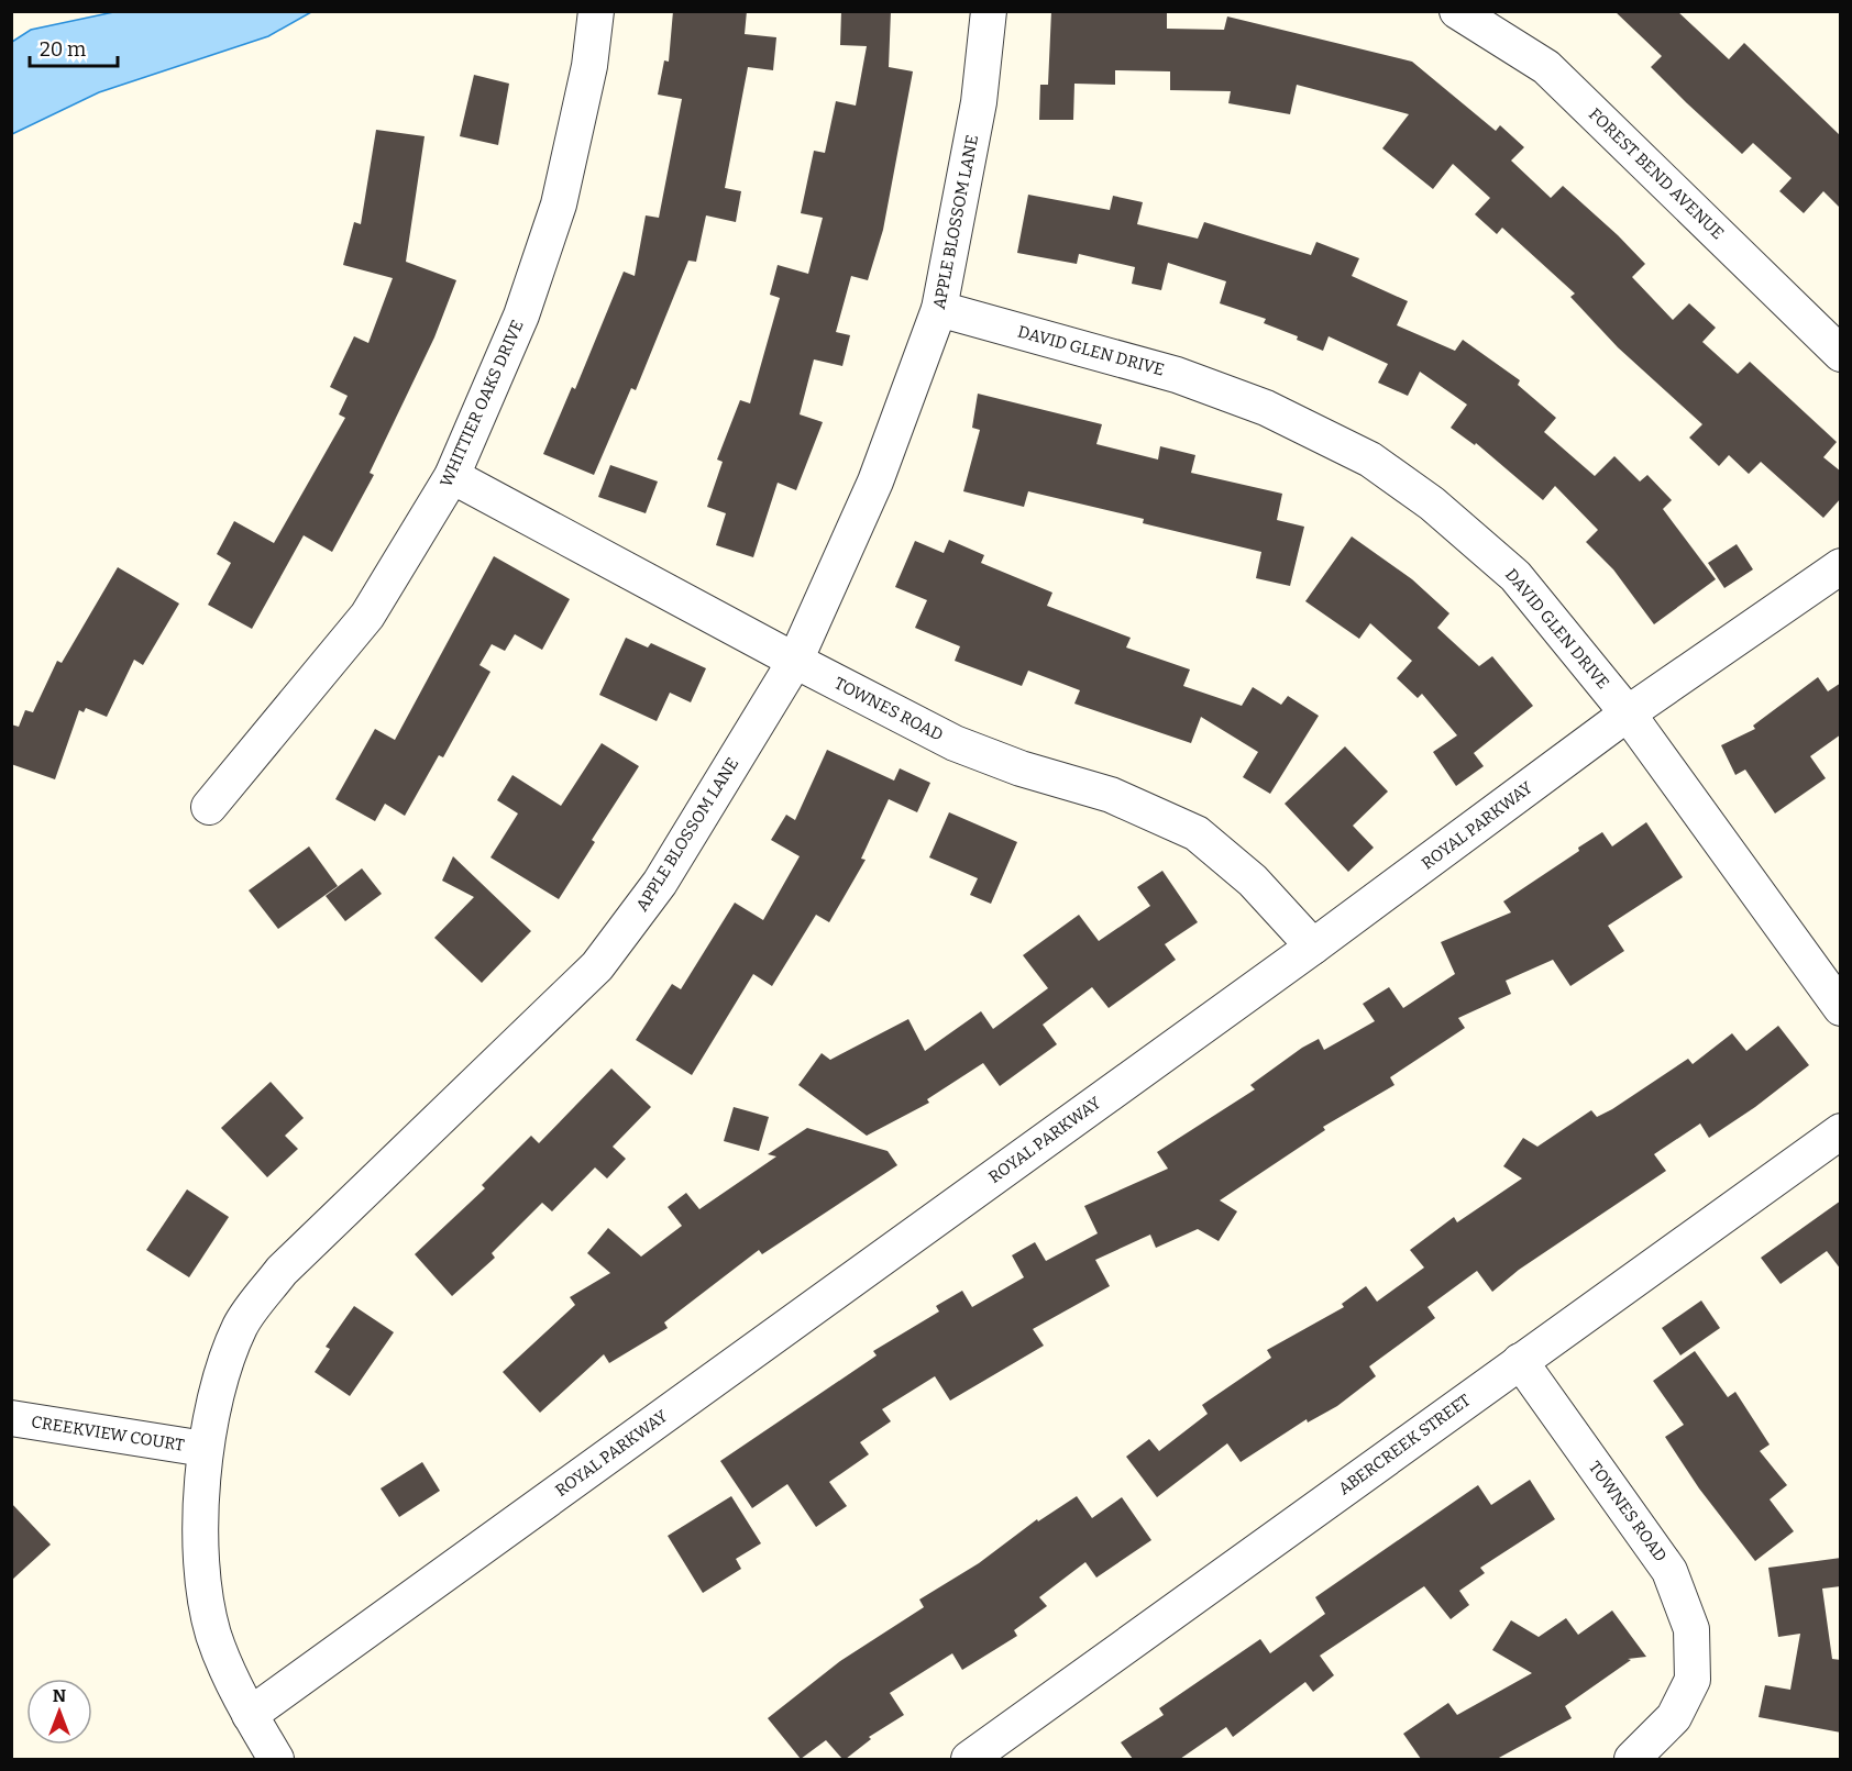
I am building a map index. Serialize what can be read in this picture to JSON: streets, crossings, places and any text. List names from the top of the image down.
{
  "streets": {
    "street": [
      "FOREST BEND AVENUE",
      "APPLE BLOSSOM LANE",
      "DAVID GLEN DRIVE",
      "WHITTIER OAKS DRIVE",
      "TOWNES ROAD",
      "ROYAL PARKWAY",
      "CREEKVIEW COURT",
      "ABERCREEK STREET"
    ]
  },
  "crossings": [
    ["APPLE BLOSSOM LANE", "DAVID GLEN DRIVE"],
    ["APPLE BLOSSOM LANE", "TOWNES ROAD"],
    ["APPLE BLOSSOM LANE", "ROYAL PARKWAY"],
    ["APPLE BLOSSOM LANE", "CREEKVIEW COURT"],
    ["DAVID GLEN DRIVE", "ROYAL PARKWAY"],
    ["WHITTIER OAKS DRIVE", "TOWNES ROAD"],
    ["TOWNES ROAD", "ROYAL PARKWAY"],
    ["TOWNES ROAD", "ABERCREEK STREET"]
  ],
  "scale_bar": "20 m",
  "north": "top"
}
